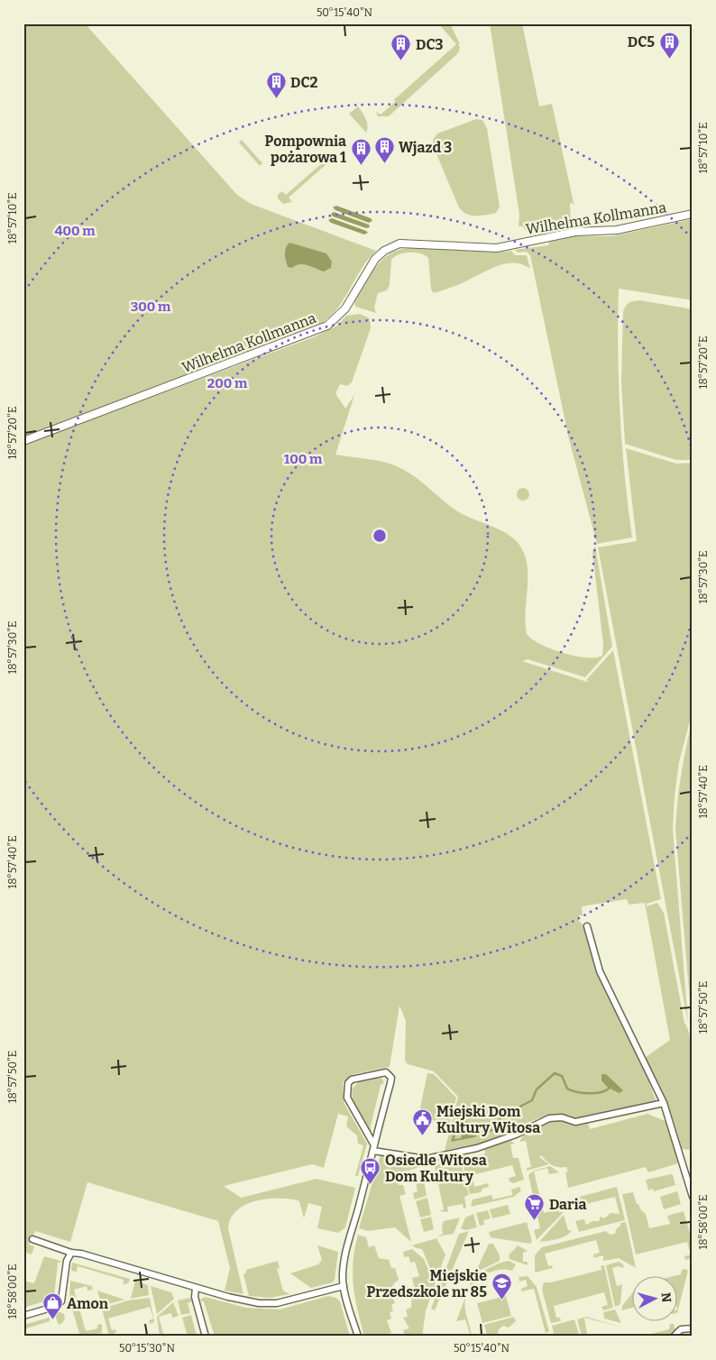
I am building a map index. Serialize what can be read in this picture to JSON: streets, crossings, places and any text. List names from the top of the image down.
{
  "streets": {
    "street": ["Wilhelma Kollmanna"]
  },
  "places": {
    "building": [
      "DC5",
      "DC3",
      "DC2",
      "Wjazd 3",
      "Pompownia pożarowa 1"
    ],
    "public building": ["Miejski Dom Kultury Witosa"],
    "bus stop": ["Osiedle Witosa Dom Kultury"],
    "supermarket": ["Daria"],
    "school or university": ["Miejskie Przedszkole nr 85"],
    "shop": ["Amon"]
  },
  "north": "right",
  "coordinates": [
    "50°15'40\"N",
    "18°57'10\"E",
    "18°57'20\"E",
    "18°57'30\"E",
    "18°57'40\"E",
    "18°57'50\"E",
    "18°58'00\"E",
    "50°15'30\"N"
  ],
  "rings": [
    "400 m",
    "300 m",
    "200 m",
    "100 m"
  ]
}
